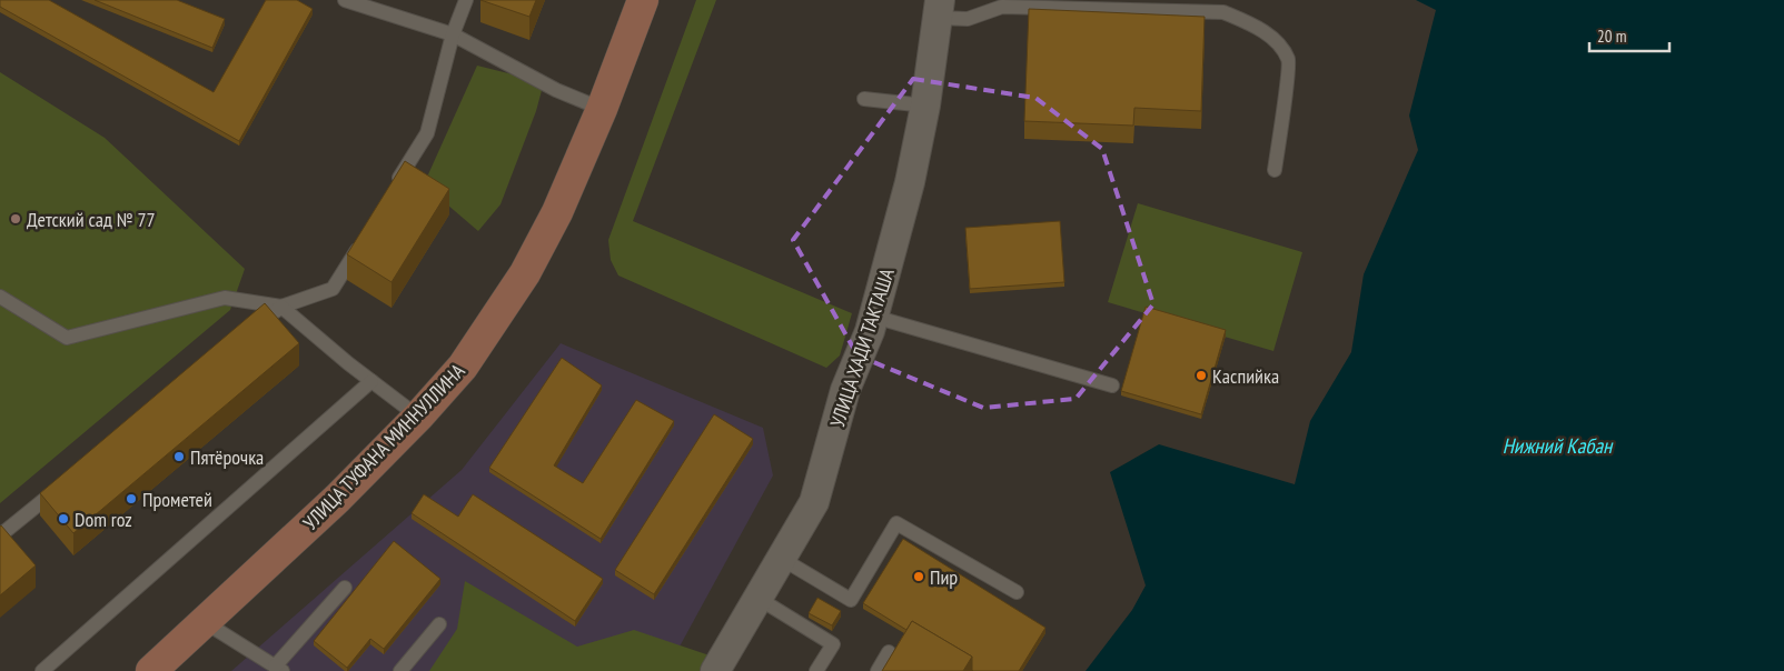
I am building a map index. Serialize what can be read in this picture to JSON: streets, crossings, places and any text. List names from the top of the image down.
{
  "streets": {
    "main road": ["УЛИЦА ТУФАНА МИННУЛЛИНА"],
    "street": ["УЛИЦА ХАДИ ТАКТАША"]
  },
  "water": ["Нижний Кабан"],
  "places": [
    "Детский сад № 77",
    "Каспийка",
    "Пятёрочка",
    "Прометей",
    "Dom roz",
    "Пир"
  ],
  "scale_bar": "20 m"
}
